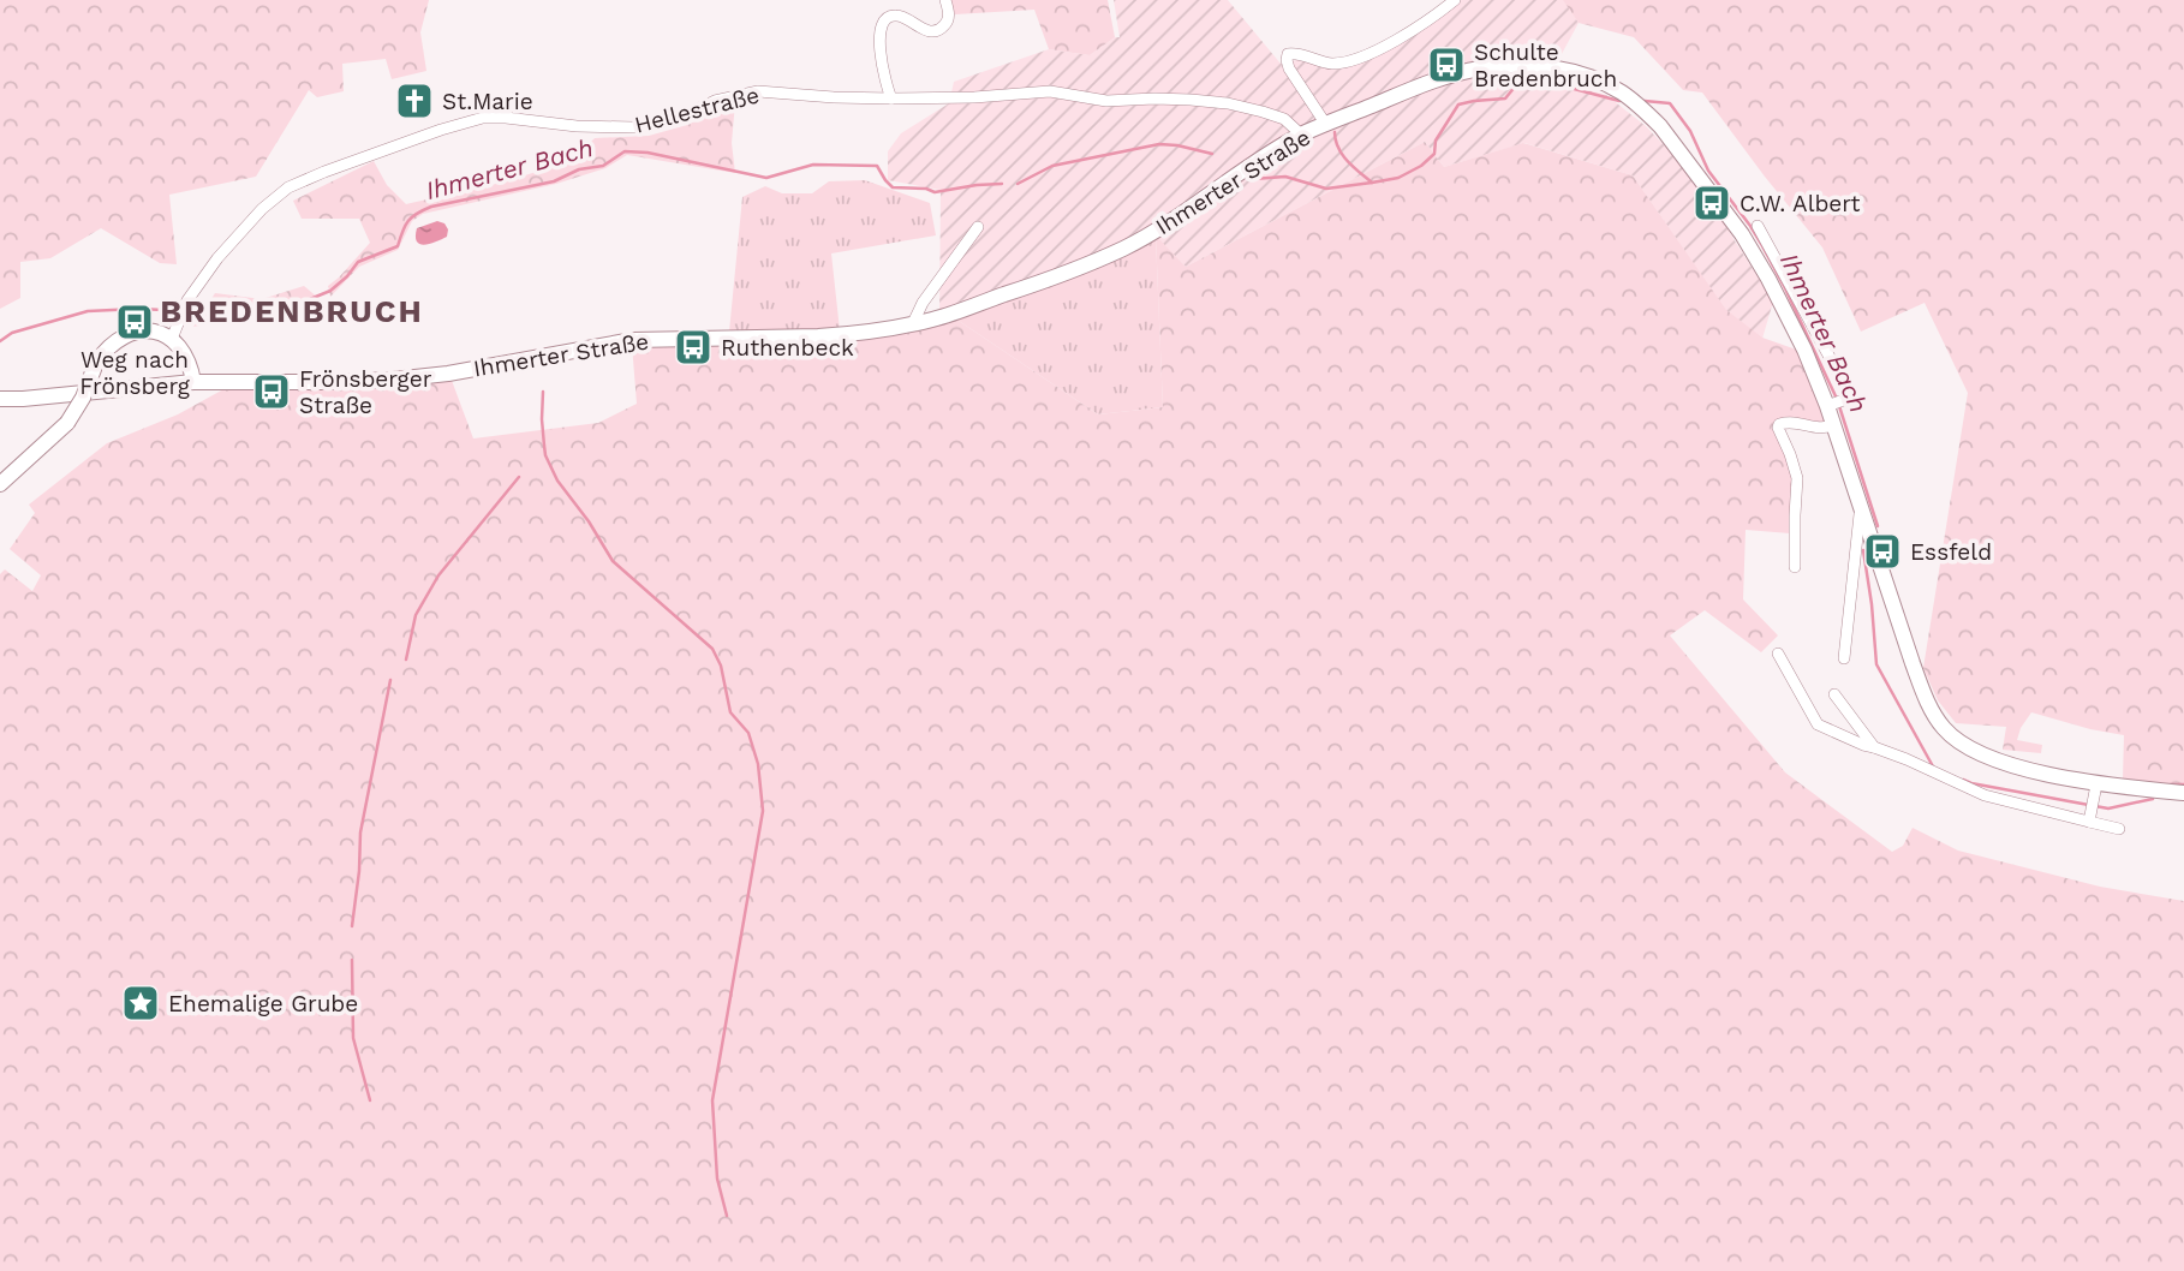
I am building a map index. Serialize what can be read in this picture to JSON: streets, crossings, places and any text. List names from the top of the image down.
{
  "streets": {
    "main road": ["Ihmerter Straße"],
    "street": ["Hellestraße"]
  },
  "crossings": [
    ["Hellestraße", "Ihmerter Straße"]
  ],
  "districts": ["BREDENBRUCH"],
  "water": ["Ihmerter Bach"],
  "places": {
    "bus stop": [
      "Schulte Bredenbruch",
      "C.W. Albert",
      "Weg nach Frönsberg",
      "Ruthenbeck",
      "Frönsberger Straße",
      "Essfeld"
    ],
    "church": ["St.Marie"],
    "place": ["Ehemalige Grube"]
  }
}
